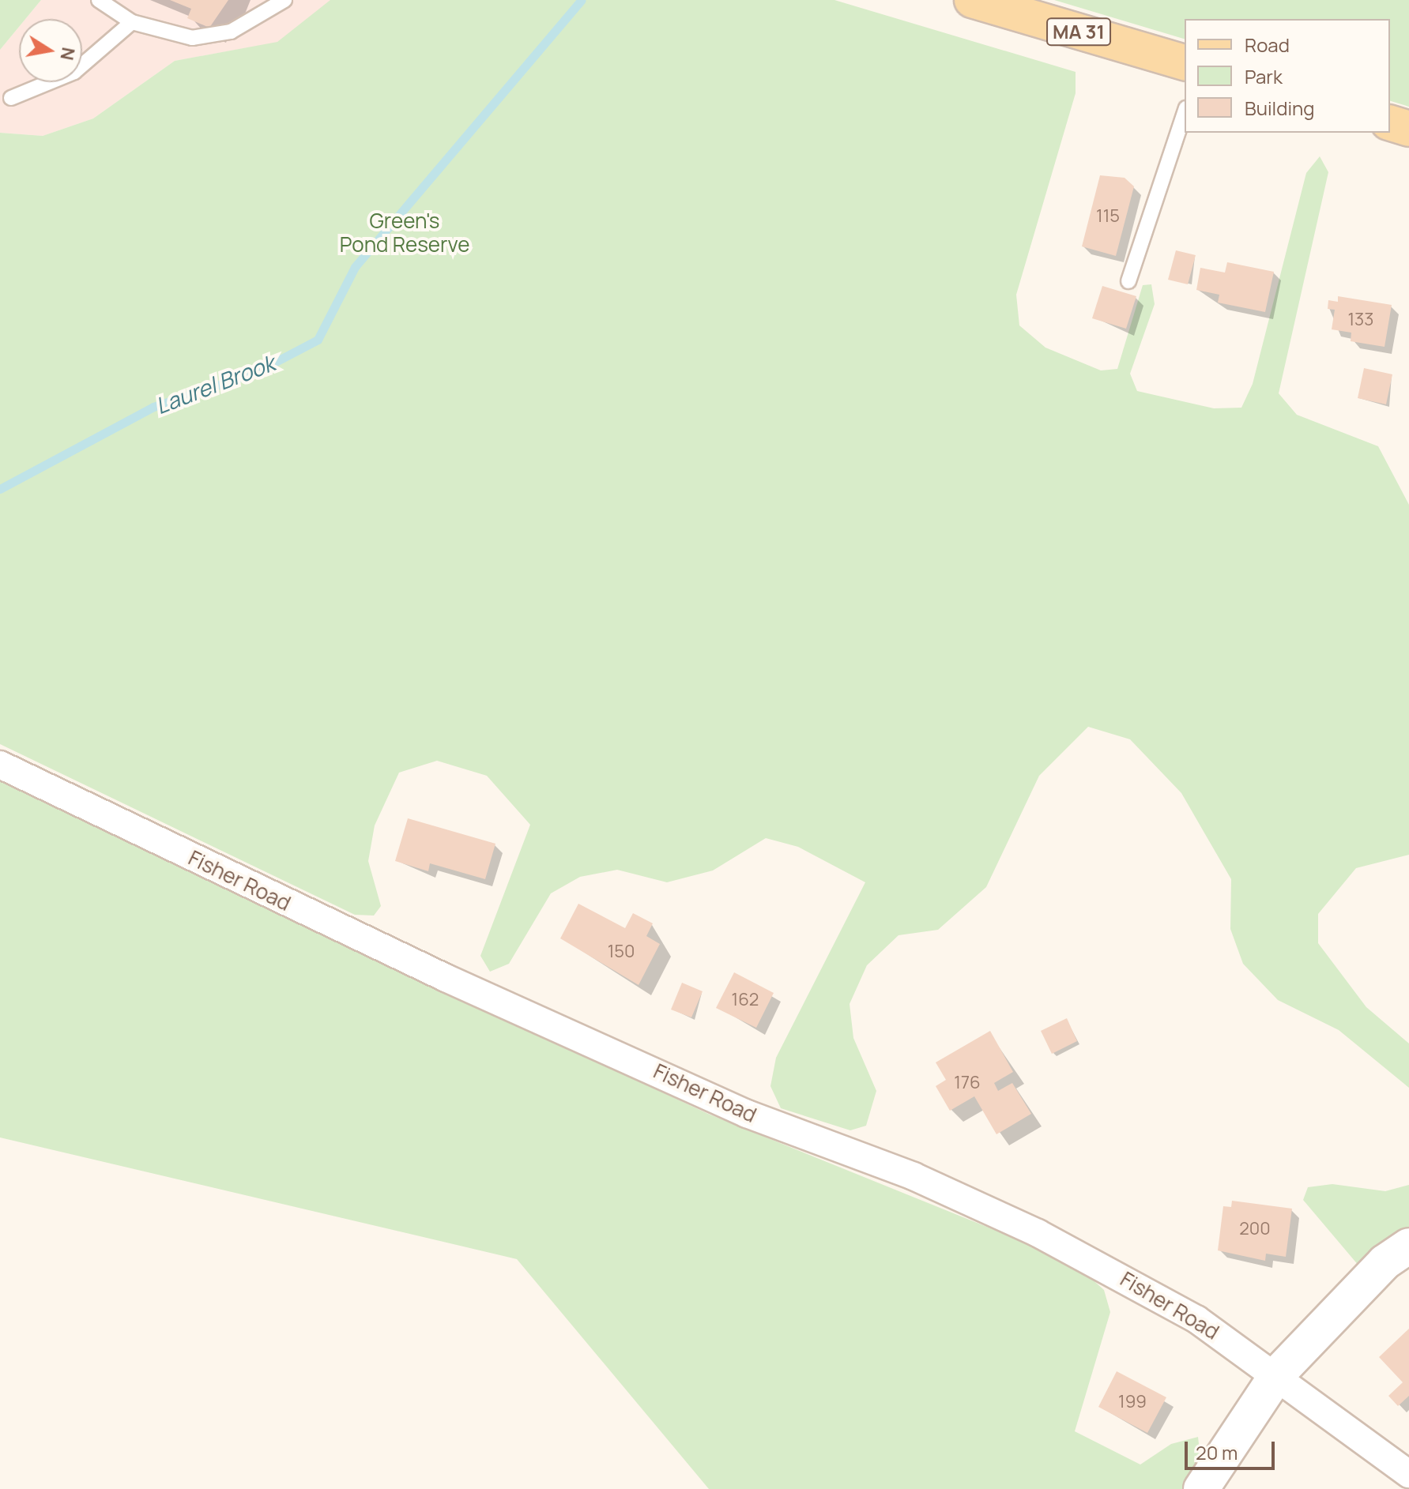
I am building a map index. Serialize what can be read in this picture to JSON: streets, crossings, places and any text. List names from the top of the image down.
{
  "streets": {
    "main road": ["MA 31"],
    "street": ["Fisher Road"]
  },
  "water": ["Laurel Brook"],
  "parks": ["Green's Pond Reserve"],
  "house_numbers": [
    "115",
    "133",
    "150",
    "162",
    "176",
    "200",
    "199"
  ],
  "legend": ["Road", "Park", "Building"],
  "scale_bar": "20 m",
  "north": "right"
}
